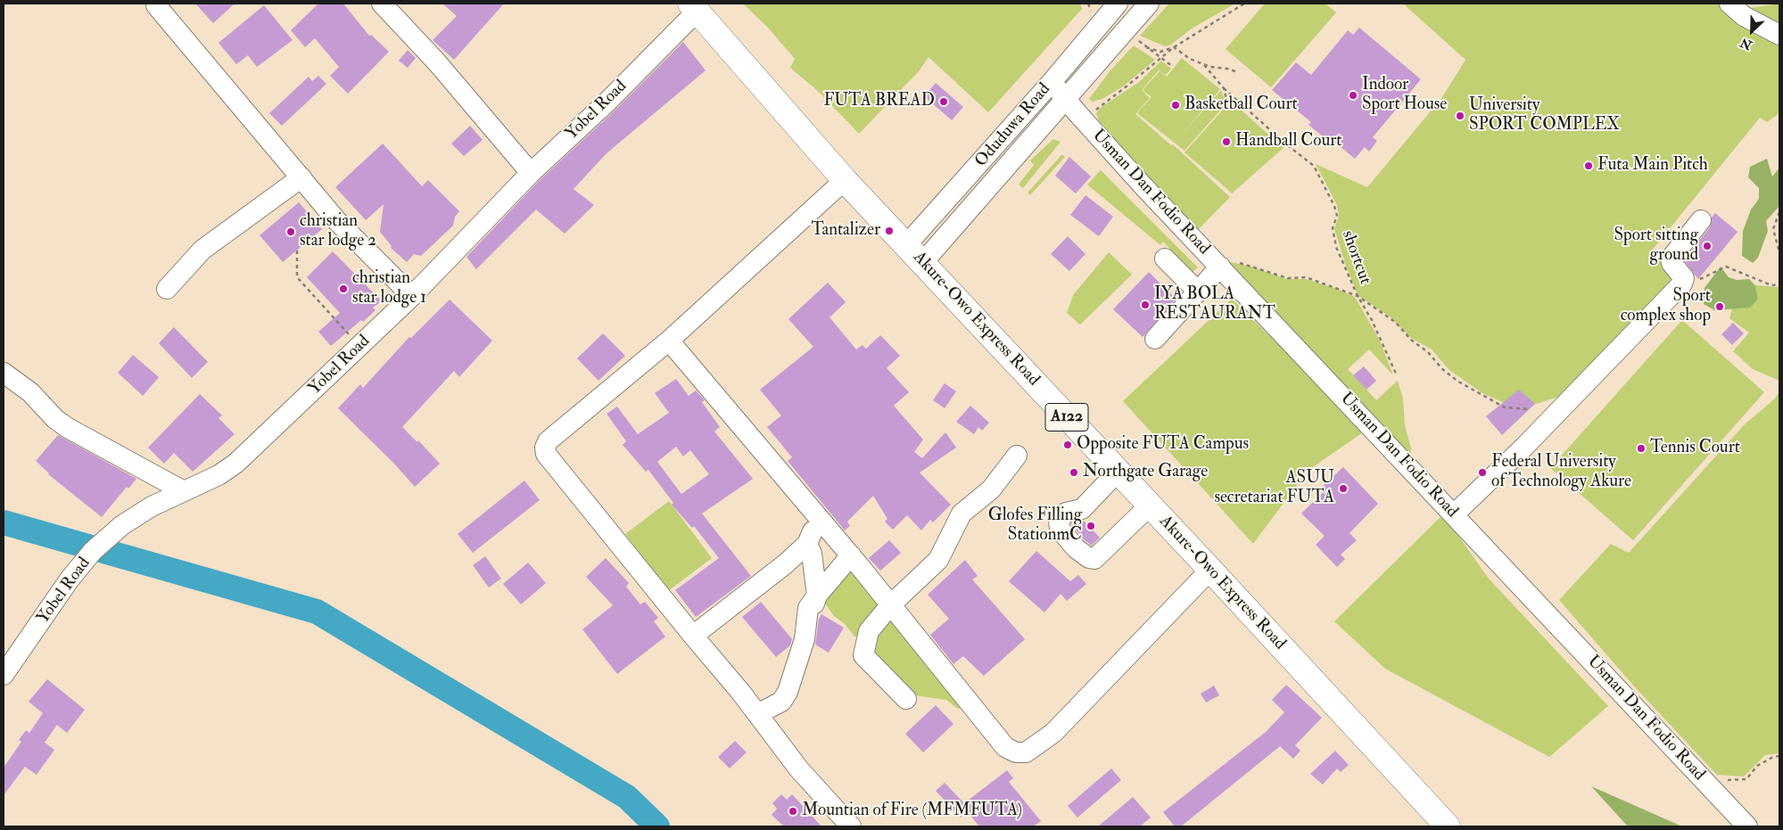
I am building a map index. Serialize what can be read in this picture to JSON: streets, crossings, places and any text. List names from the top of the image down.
{
  "streets": {
    "highway": ["Akure-Owo Express Road", "A122"],
    "street": ["Yobel Road", "Oduduwa Road", "Usman Dan Fodio Road"],
    "path": ["shortcut"]
  },
  "crossings": [
    ["Yobel Road", "Akure-Owo Express Road"],
    ["Oduduwa Road", "Usman Dan Fodio Road"],
    ["Oduduwa Road", "Akure-Owo Express Road"],
    ["Usman Dan Fodio Road", "shortcut"]
  ],
  "places": [
    "Indoor Sport House",
    "FUTA BREAD",
    "Basketball Court",
    "University SPORT COMPLEX",
    "Handball Court",
    "Futa Main Pitch",
    "Tantalizer",
    "christian star lodge 2",
    "Sport sitting ground",
    "christian star lodge 1",
    "IYA BOLA RESTAURANT",
    "Sport complex shop",
    "Opposite FUTA Campus",
    "Tennis Court",
    "Northgate Garage",
    "Federal University of Technology Akure",
    "ASUU secretariat FUTA",
    "Glofes Filling StationmC",
    "Mountian of Fire (MFMFUTA)"
  ],
  "north": "bottom left"
}
